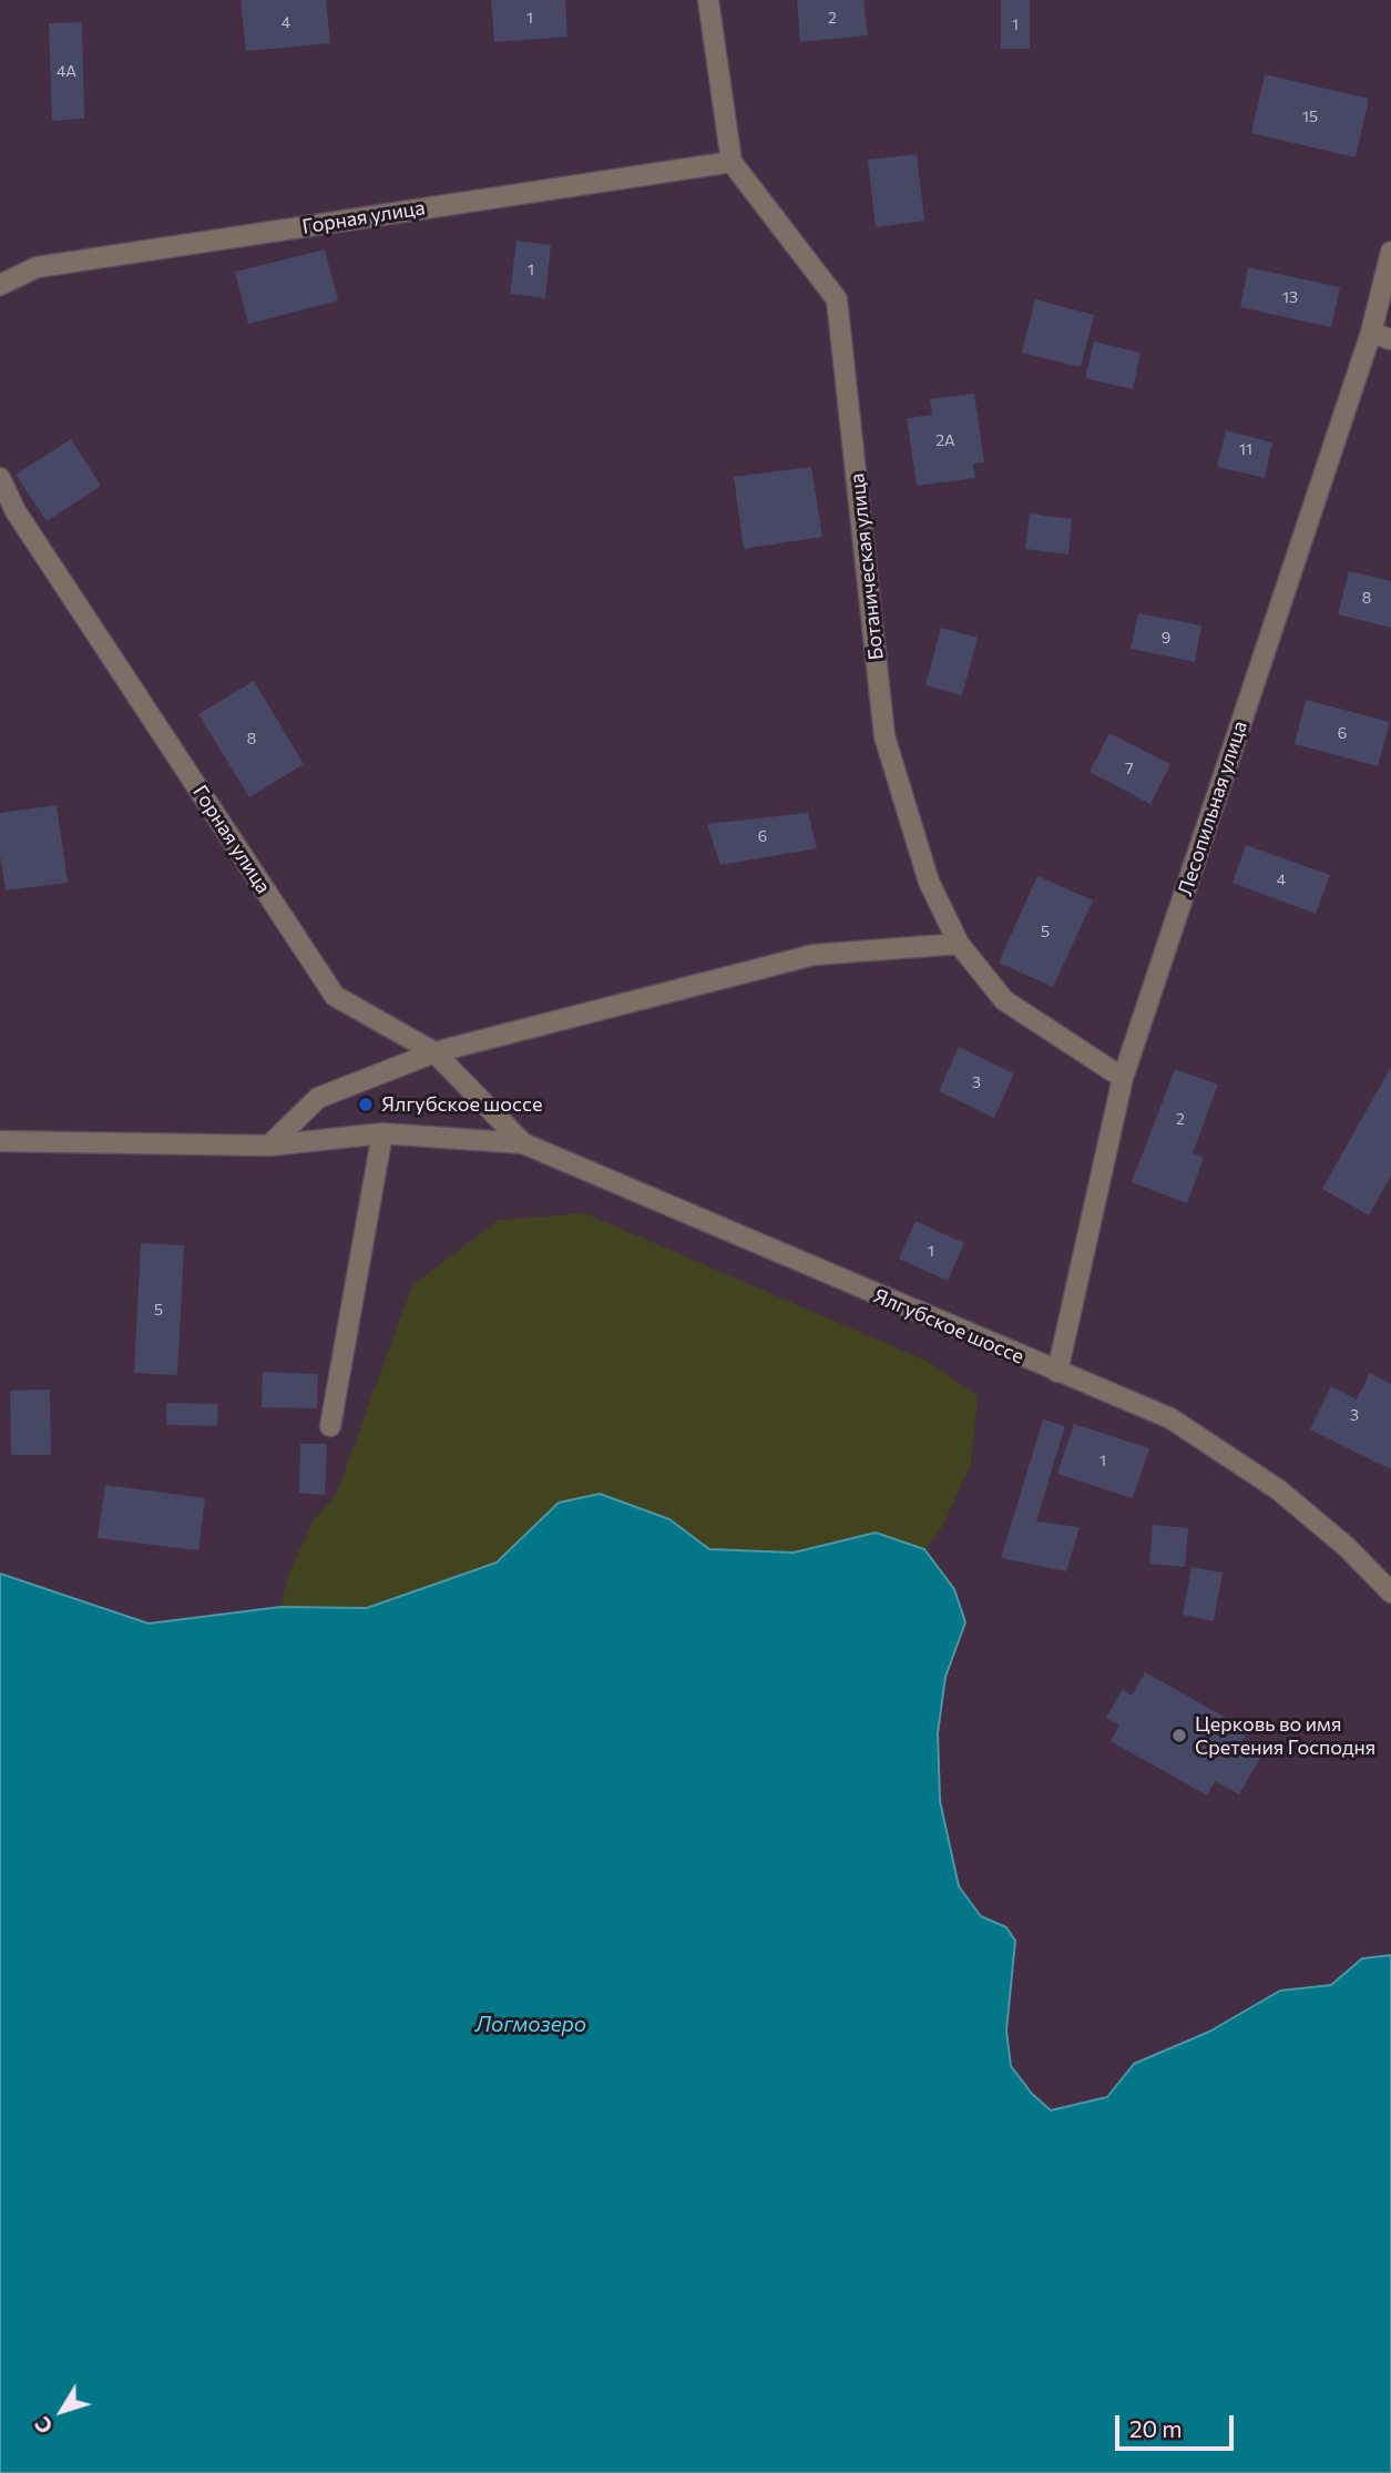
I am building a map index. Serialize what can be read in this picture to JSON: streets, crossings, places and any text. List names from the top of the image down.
{
  "streets": {
    "street": [
      "Горная улица",
      "Ботаническая улица",
      "Лесопильная улица",
      "Ялгубское шоссе"
    ]
  },
  "crossings": [
    ["Горная улица", "Ботаническая улица"],
    ["Горная улица", "Ялгубское шоссе"],
    ["Ботаническая улица", "Лесопильная улица"],
    ["Лесопильная улица", "Ялгубское шоссе"]
  ],
  "water": ["Логмозеро"],
  "places": ["Ялгубское шоссе", "Церковь во имя Сретения Господня"],
  "house_numbers": [
    "1",
    "2",
    "4",
    "1",
    "4А",
    "15",
    "1",
    "13",
    "2А",
    "11",
    "8",
    "9",
    "6",
    "8",
    "7",
    "6",
    "4",
    "5",
    "3",
    "2",
    "1",
    "5",
    "3",
    "1"
  ],
  "scale_bar": "20 m",
  "north": "bottom left"
}
